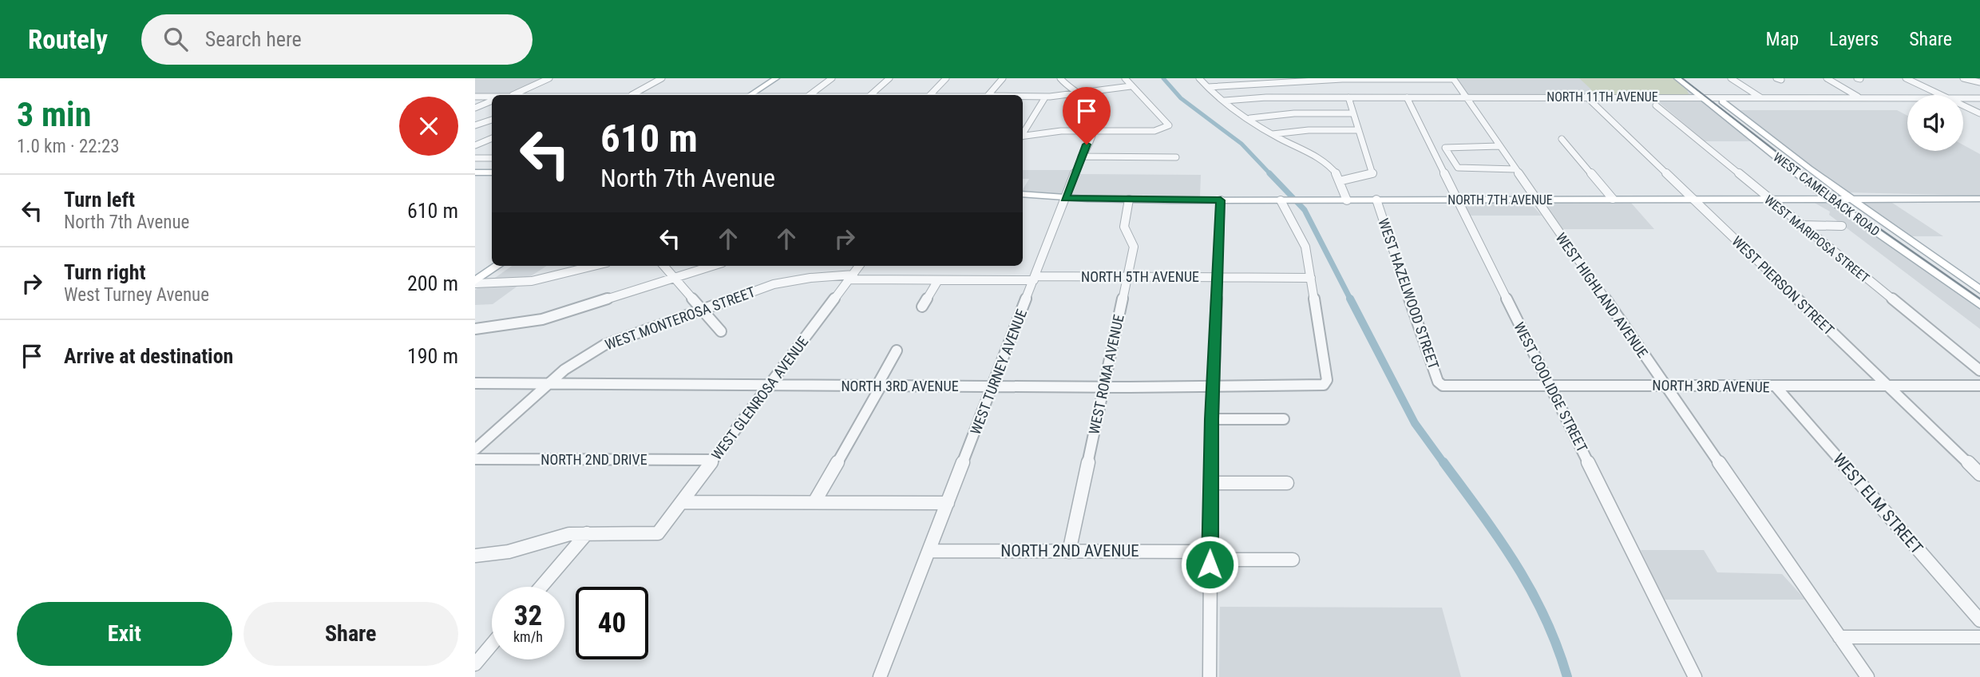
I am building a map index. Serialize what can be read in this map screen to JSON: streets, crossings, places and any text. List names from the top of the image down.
{
  "streets": {
    "main road": ["WEST CAMELBACK ROAD", "NORTH 7TH AVENUE"],
    "street": [
      "NORTH 11TH AVENUE",
      "WEST MARIPOSA STREET",
      "NORTH 5TH AVENUE",
      "WEST PIERSON STREET",
      "WEST HAZELWOOD STREET",
      "WEST HIGHLAND AVENUE",
      "WEST MONTEROSA STREET",
      "WEST TURNEY AVENUE",
      "WEST ROMA AVENUE",
      "NORTH 3RD AVENUE",
      "WEST COOLIDGE STREET",
      "WEST GLENROSA AVENUE",
      "NORTH 2ND DRIVE",
      "WEST ELM STREET",
      "NORTH 2ND AVENUE"
    ]
  },
  "crossings": [
    ["NORTH 11TH AVENUE", "WEST CAMELBACK ROAD"],
    ["NORTH 11TH AVENUE", "WEST PIERSON STREET"],
    ["NORTH 11TH AVENUE", "WEST HIGHLAND AVENUE"],
    ["NORTH 11TH AVENUE", "WEST COOLIDGE STREET"],
    ["WEST CAMELBACK ROAD", "NORTH 7TH AVENUE"],
    ["NORTH 7TH AVENUE", "WEST MARIPOSA STREET"],
    ["NORTH 7TH AVENUE", "WEST PIERSON STREET"],
    ["NORTH 7TH AVENUE", "WEST HAZELWOOD STREET"],
    ["NORTH 7TH AVENUE", "WEST HIGHLAND AVENUE"],
    ["NORTH 7TH AVENUE", "WEST TURNEY AVENUE"],
    ["NORTH 7TH AVENUE", "WEST ROMA AVENUE"],
    ["NORTH 7TH AVENUE", "WEST COOLIDGE STREET"],
    ["NORTH 5TH AVENUE", "WEST MONTEROSA STREET"],
    ["NORTH 5TH AVENUE", "WEST TURNEY AVENUE"],
    ["NORTH 5TH AVENUE", "WEST ROMA AVENUE"],
    ["NORTH 5TH AVENUE", "NORTH 3RD AVENUE"],
    ["NORTH 5TH AVENUE", "WEST GLENROSA AVENUE"],
    ["WEST PIERSON STREET", "NORTH 3RD AVENUE"],
    ["WEST HAZELWOOD STREET", "NORTH 3RD AVENUE"],
    ["WEST HIGHLAND AVENUE", "NORTH 3RD AVENUE"],
    ["WEST MONTEROSA STREET", "NORTH 3RD AVENUE"],
    ["WEST MONTEROSA STREET", "WEST GLENROSA AVENUE"],
    ["WEST TURNEY AVENUE", "NORTH 3RD AVENUE"],
    ["WEST TURNEY AVENUE", "NORTH 2ND AVENUE"],
    ["WEST ROMA AVENUE", "NORTH 3RD AVENUE"],
    ["WEST ROMA AVENUE", "NORTH 2ND AVENUE"],
    ["NORTH 3RD AVENUE", "WEST COOLIDGE STREET"],
    ["NORTH 3RD AVENUE", "WEST GLENROSA AVENUE"],
    ["NORTH 3RD AVENUE", "WEST ELM STREET"],
    ["WEST GLENROSA AVENUE", "NORTH 2ND DRIVE"]
  ],
  "page": {
    "header": "Routely",
    "search": "Search here",
    "nav": ["Map", "Layers", "Share"],
    "heading": ["3 min", "1.0 km · 22:23"],
    "turn": ["610 m", "North 7th Avenue"],
    "list": [
      {
        "name": "Turn left",
        "note": "North 7th Avenue",
        "value": "610 m"
      },
      {
        "name": "Turn right",
        "note": "West Turney Avenue",
        "value": "200 m"
      },
      {
        "name": "Arrive at destination",
        "value": "190 m"
      }
    ],
    "speed": "32 km/h",
    "limit": "40",
    "buttons": ["Exit", "Share"]
  }
}
